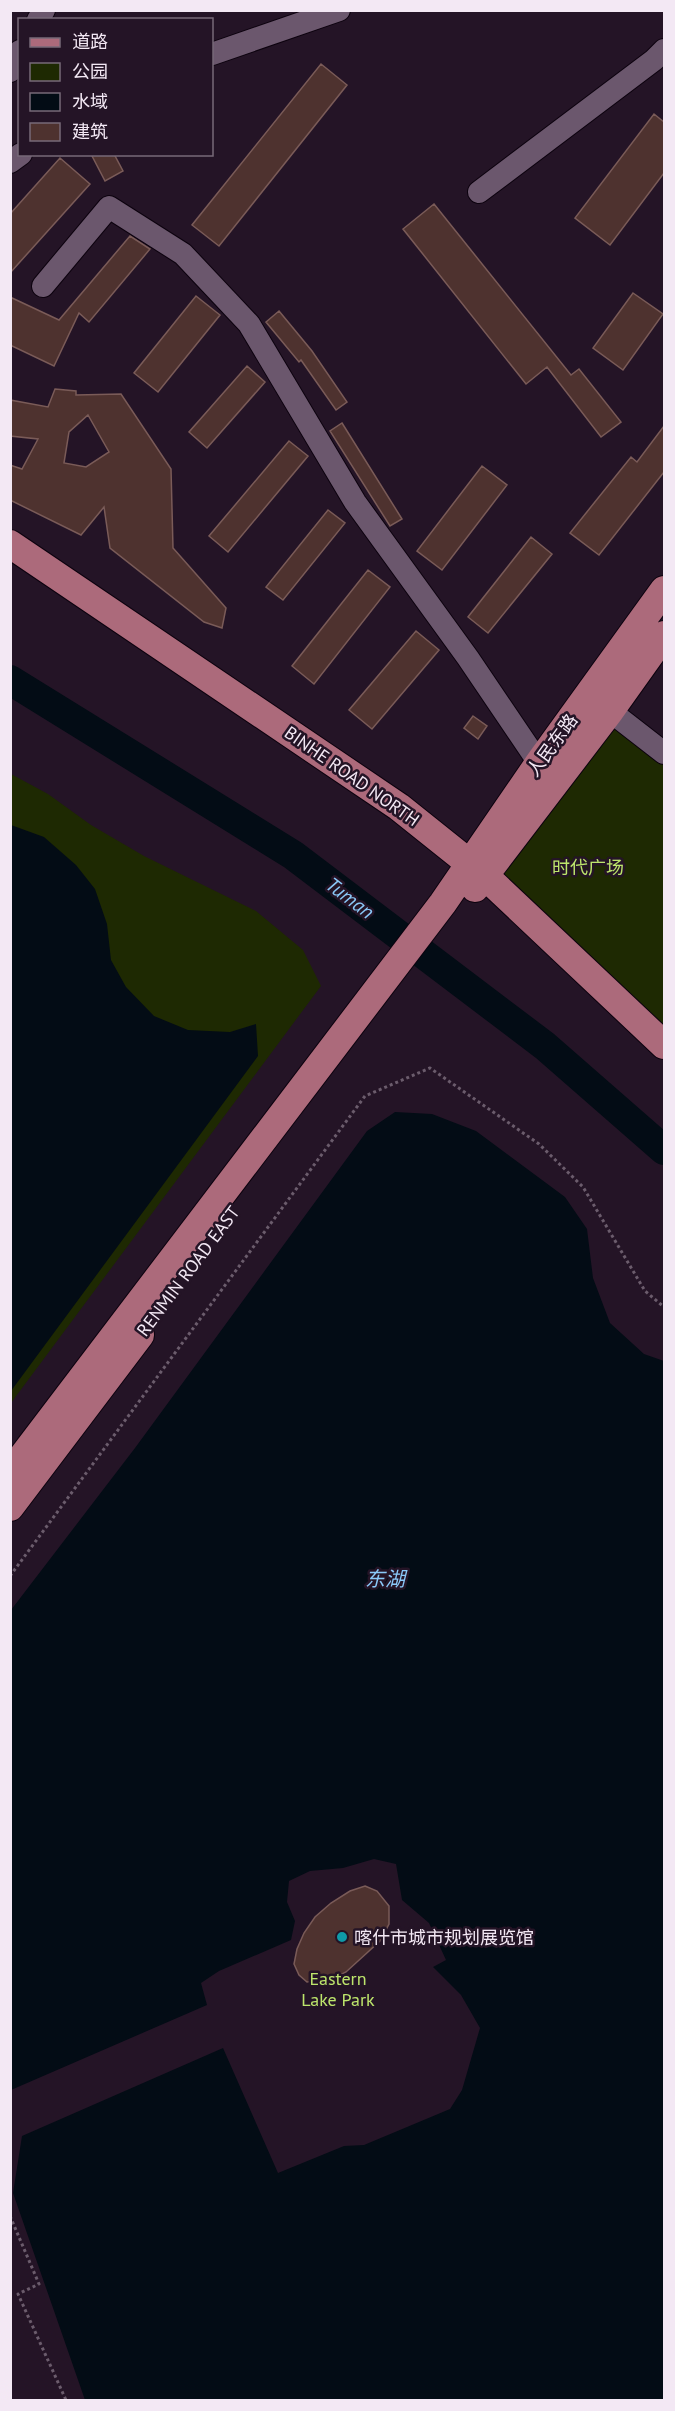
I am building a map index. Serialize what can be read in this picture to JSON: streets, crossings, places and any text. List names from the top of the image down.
{
  "streets": {
    "main road": ["人民东路", "BINHE ROAD NORTH", "RENMIN ROAD EAST"]
  },
  "crossings": [
    ["人民东路", "BINHE ROAD NORTH"],
    ["人民东路", "RENMIN ROAD EAST"]
  ],
  "water": ["Tuman", "东湖"],
  "parks": ["时代广场", "Eastern Lake Park"],
  "places": ["喀什市城市规划展览馆"],
  "legend": [
    "道路",
    "公园",
    "水域",
    "建筑"
  ]
}
